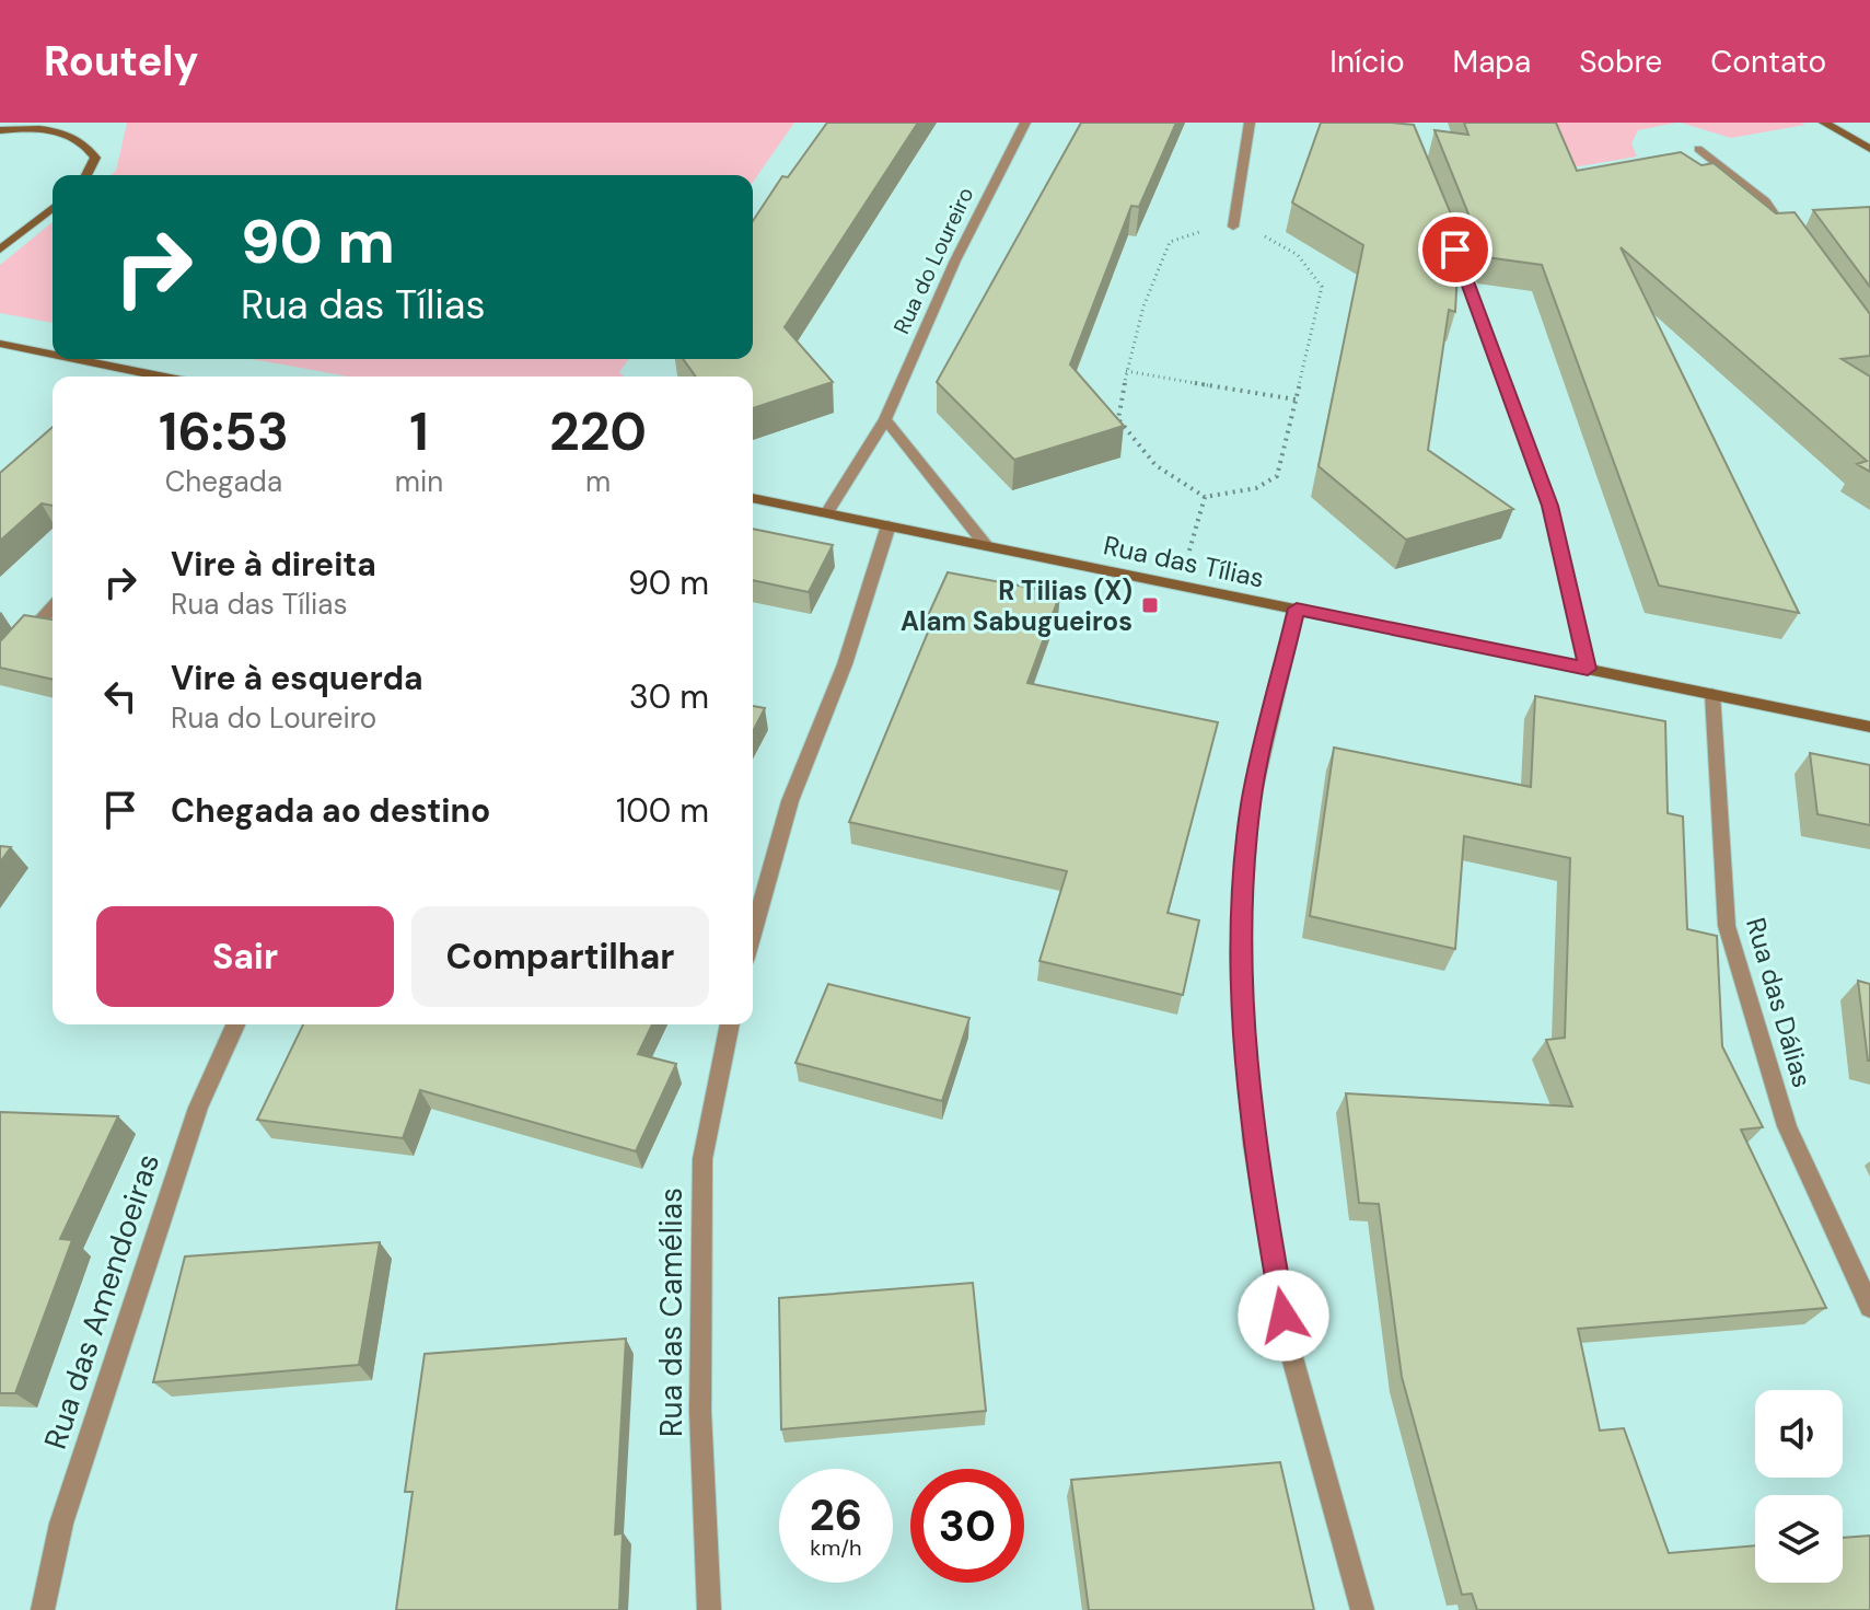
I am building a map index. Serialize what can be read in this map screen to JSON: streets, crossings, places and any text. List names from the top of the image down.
{
  "streets": {
    "street": [
      "Rua do Loureiro",
      "Rua das Tílias",
      "Rua das Dálias",
      "Rua das Amendoeiras",
      "Rua das Camélias"
    ]
  },
  "crossings": [
    ["Rua do Loureiro", "Rua das Tílias"],
    ["Rua das Tílias", "Rua das Dálias"]
  ],
  "places": {
    "transit": ["R Tilias (X) Alam Sabugueiros"]
  },
  "page": {
    "header": "Routely",
    "nav": [
      "Início",
      "Mapa",
      "Sobre",
      "Contato"
    ],
    "turn": ["90 m", "Rua das Tílias"],
    "eta": [
      "16:53",
      "Chegada",
      "1",
      "min",
      "220",
      "m"
    ],
    "list": [
      {
        "name": "Vire à direita",
        "note": "Rua das Tílias",
        "value": "90 m"
      },
      {
        "name": "Vire à esquerda",
        "note": "Rua do Loureiro",
        "value": "30 m"
      },
      {
        "name": "Chegada ao destino",
        "value": "100 m"
      }
    ],
    "buttons": ["Sair", "Compartilhar"],
    "speed": "26 km/h",
    "limit": "30"
  }
}
